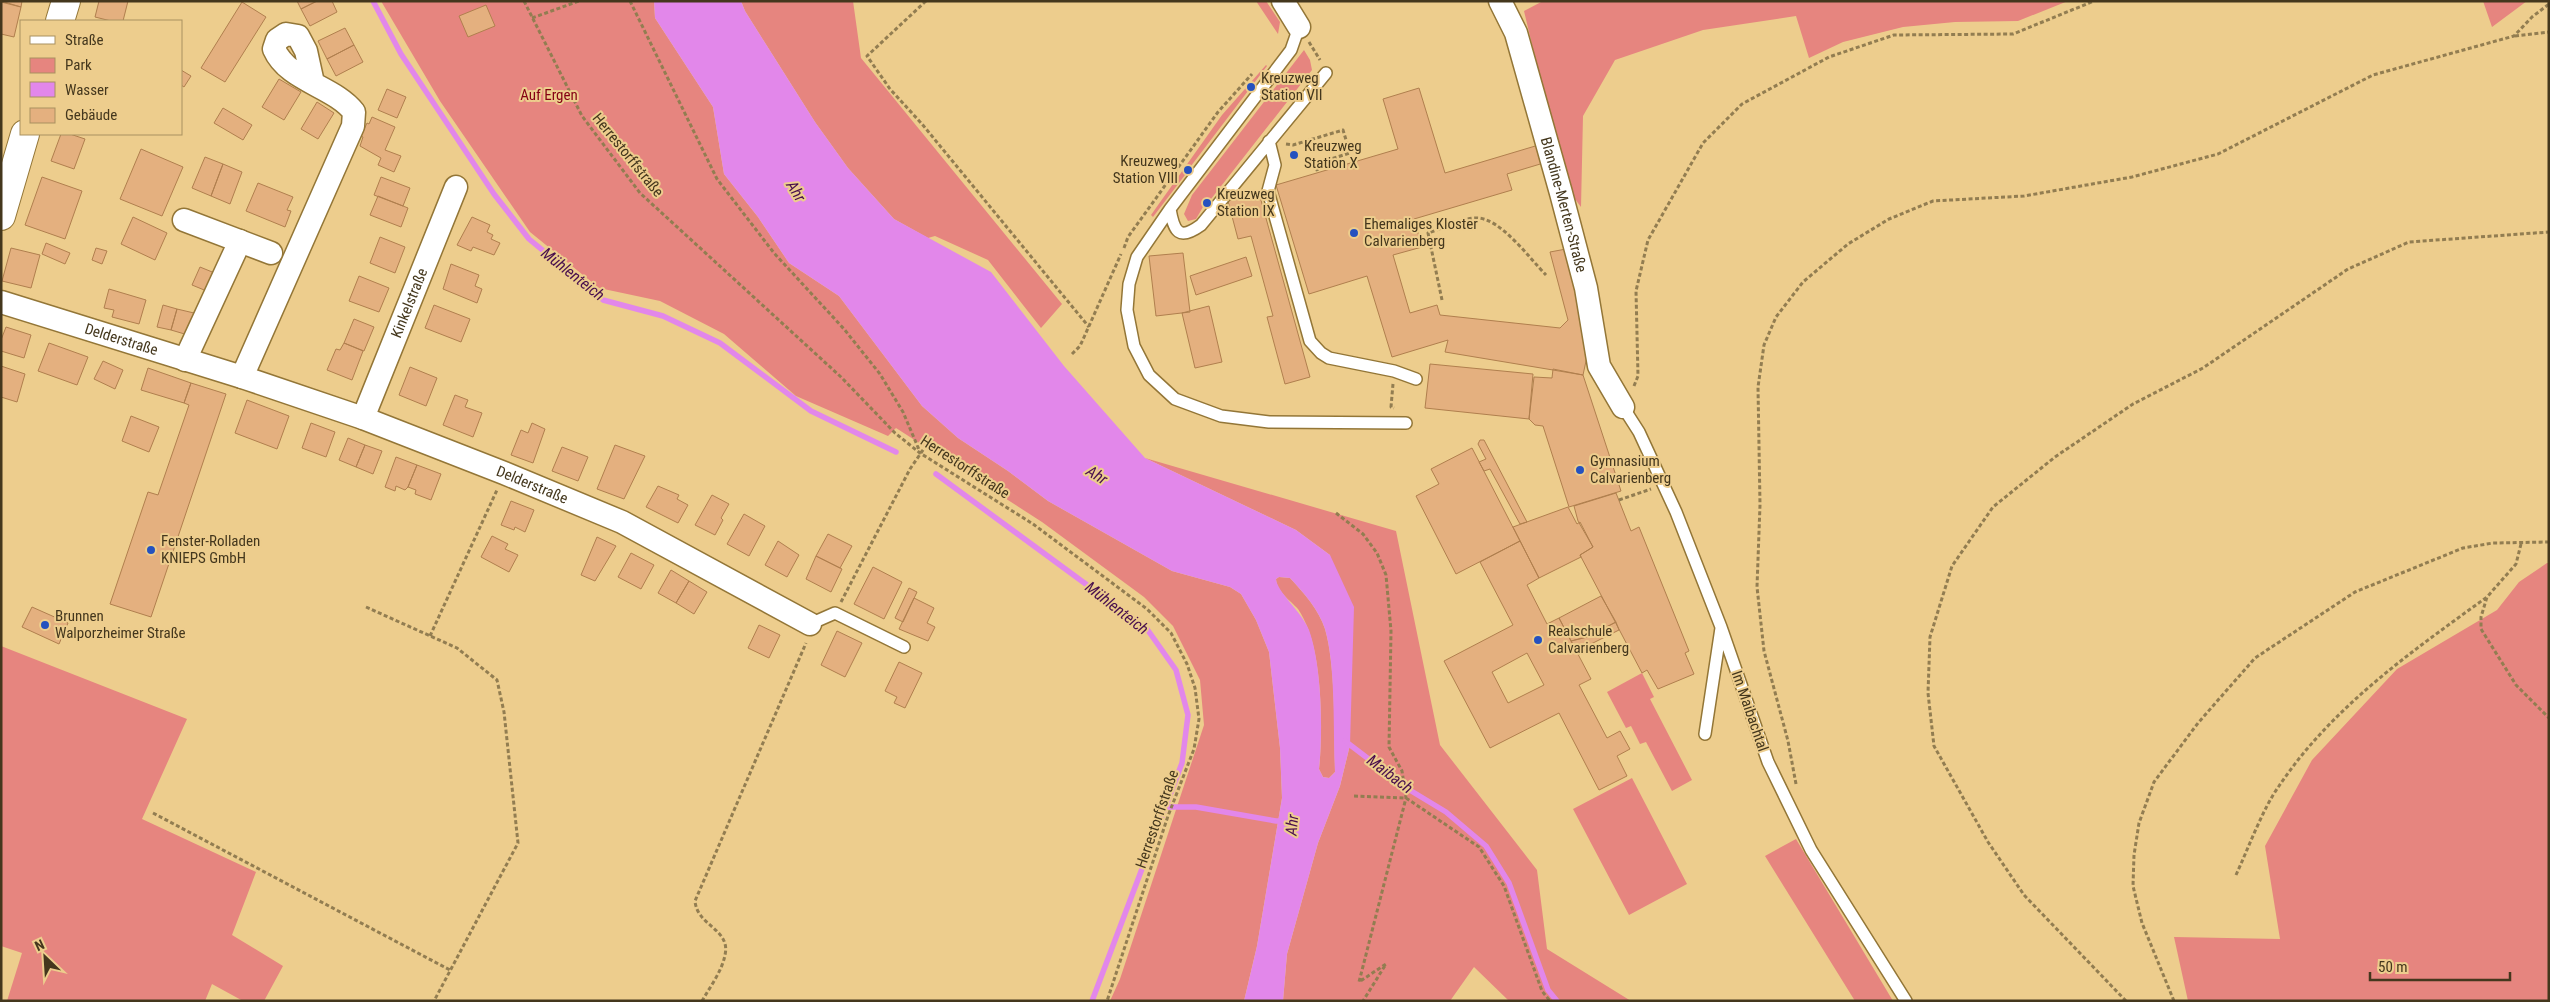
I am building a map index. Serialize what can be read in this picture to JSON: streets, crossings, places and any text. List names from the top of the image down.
{
  "streets": {
    "street": ["Blandine-Merten-Straße", "Kinkelstraße", "Delderstraße"],
    "lane": ["Im Maibachtal"],
    "path": ["Herrestorffstraße"]
  },
  "crossings": [
    ["Blandine-Merten-Straße", "Im Maibachtal"],
    ["Kinkelstraße", "Delderstraße"]
  ],
  "water": ["Ahr", "Mühlenteich", "Maibach"],
  "parks": ["Auf Ergen"],
  "places": [
    "Kreuzweg Station VII",
    "Kreuzweg Station X",
    "Kreuzweg Station VIII",
    "Kreuzweg Station IX",
    "Ehemaliges Kloster Calvarienberg",
    "Gymnasium Calvarienberg",
    "Fenster-Rolladen KNIEPS GmbH",
    "Brunnen Walporzheimer Straße",
    "Realschule Calvarienberg"
  ],
  "legend": [
    "Straße",
    "Park",
    "Wasser",
    "Gebäude"
  ],
  "scale_bar": "50 m",
  "north": "top left"
}
